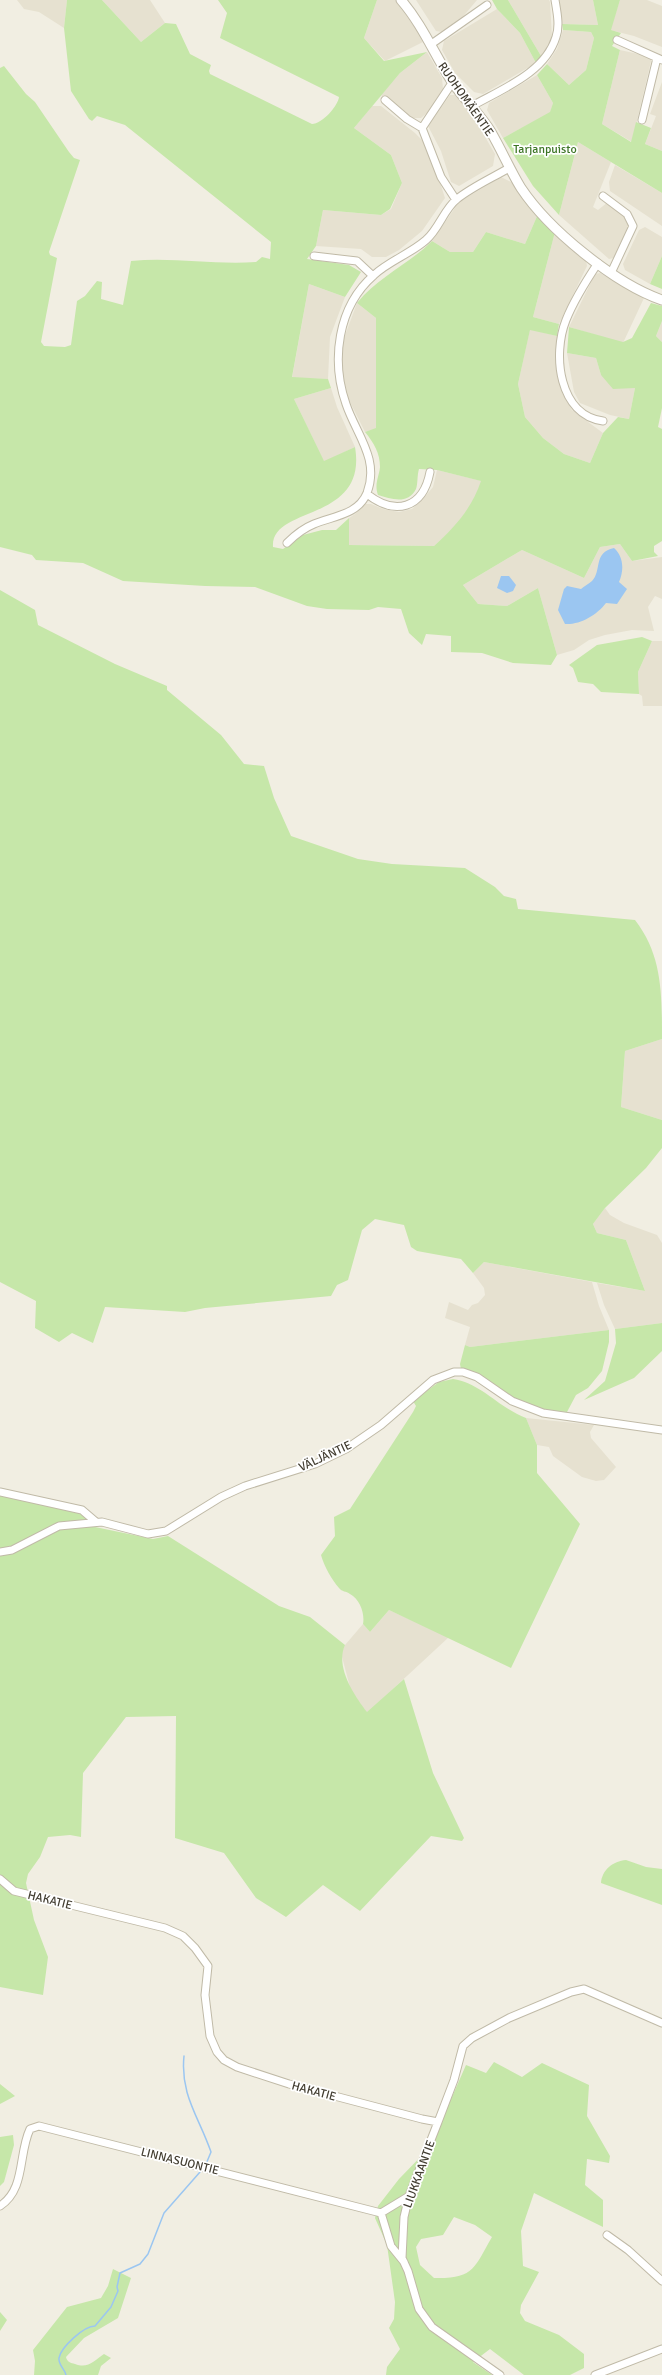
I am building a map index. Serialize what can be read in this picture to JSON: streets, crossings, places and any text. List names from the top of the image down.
{
  "streets": {
    "street": [
      "RUOHOMÄENTIE",
      "VÄLJÄNTIE",
      "HAKATIE",
      "LINNASUONTIE",
      "LIUKKAANTIE"
    ]
  },
  "crossings": [
    ["HAKATIE", "LIUKKAANTIE"]
  ],
  "parks": ["Tarjanpuisto"]
}
